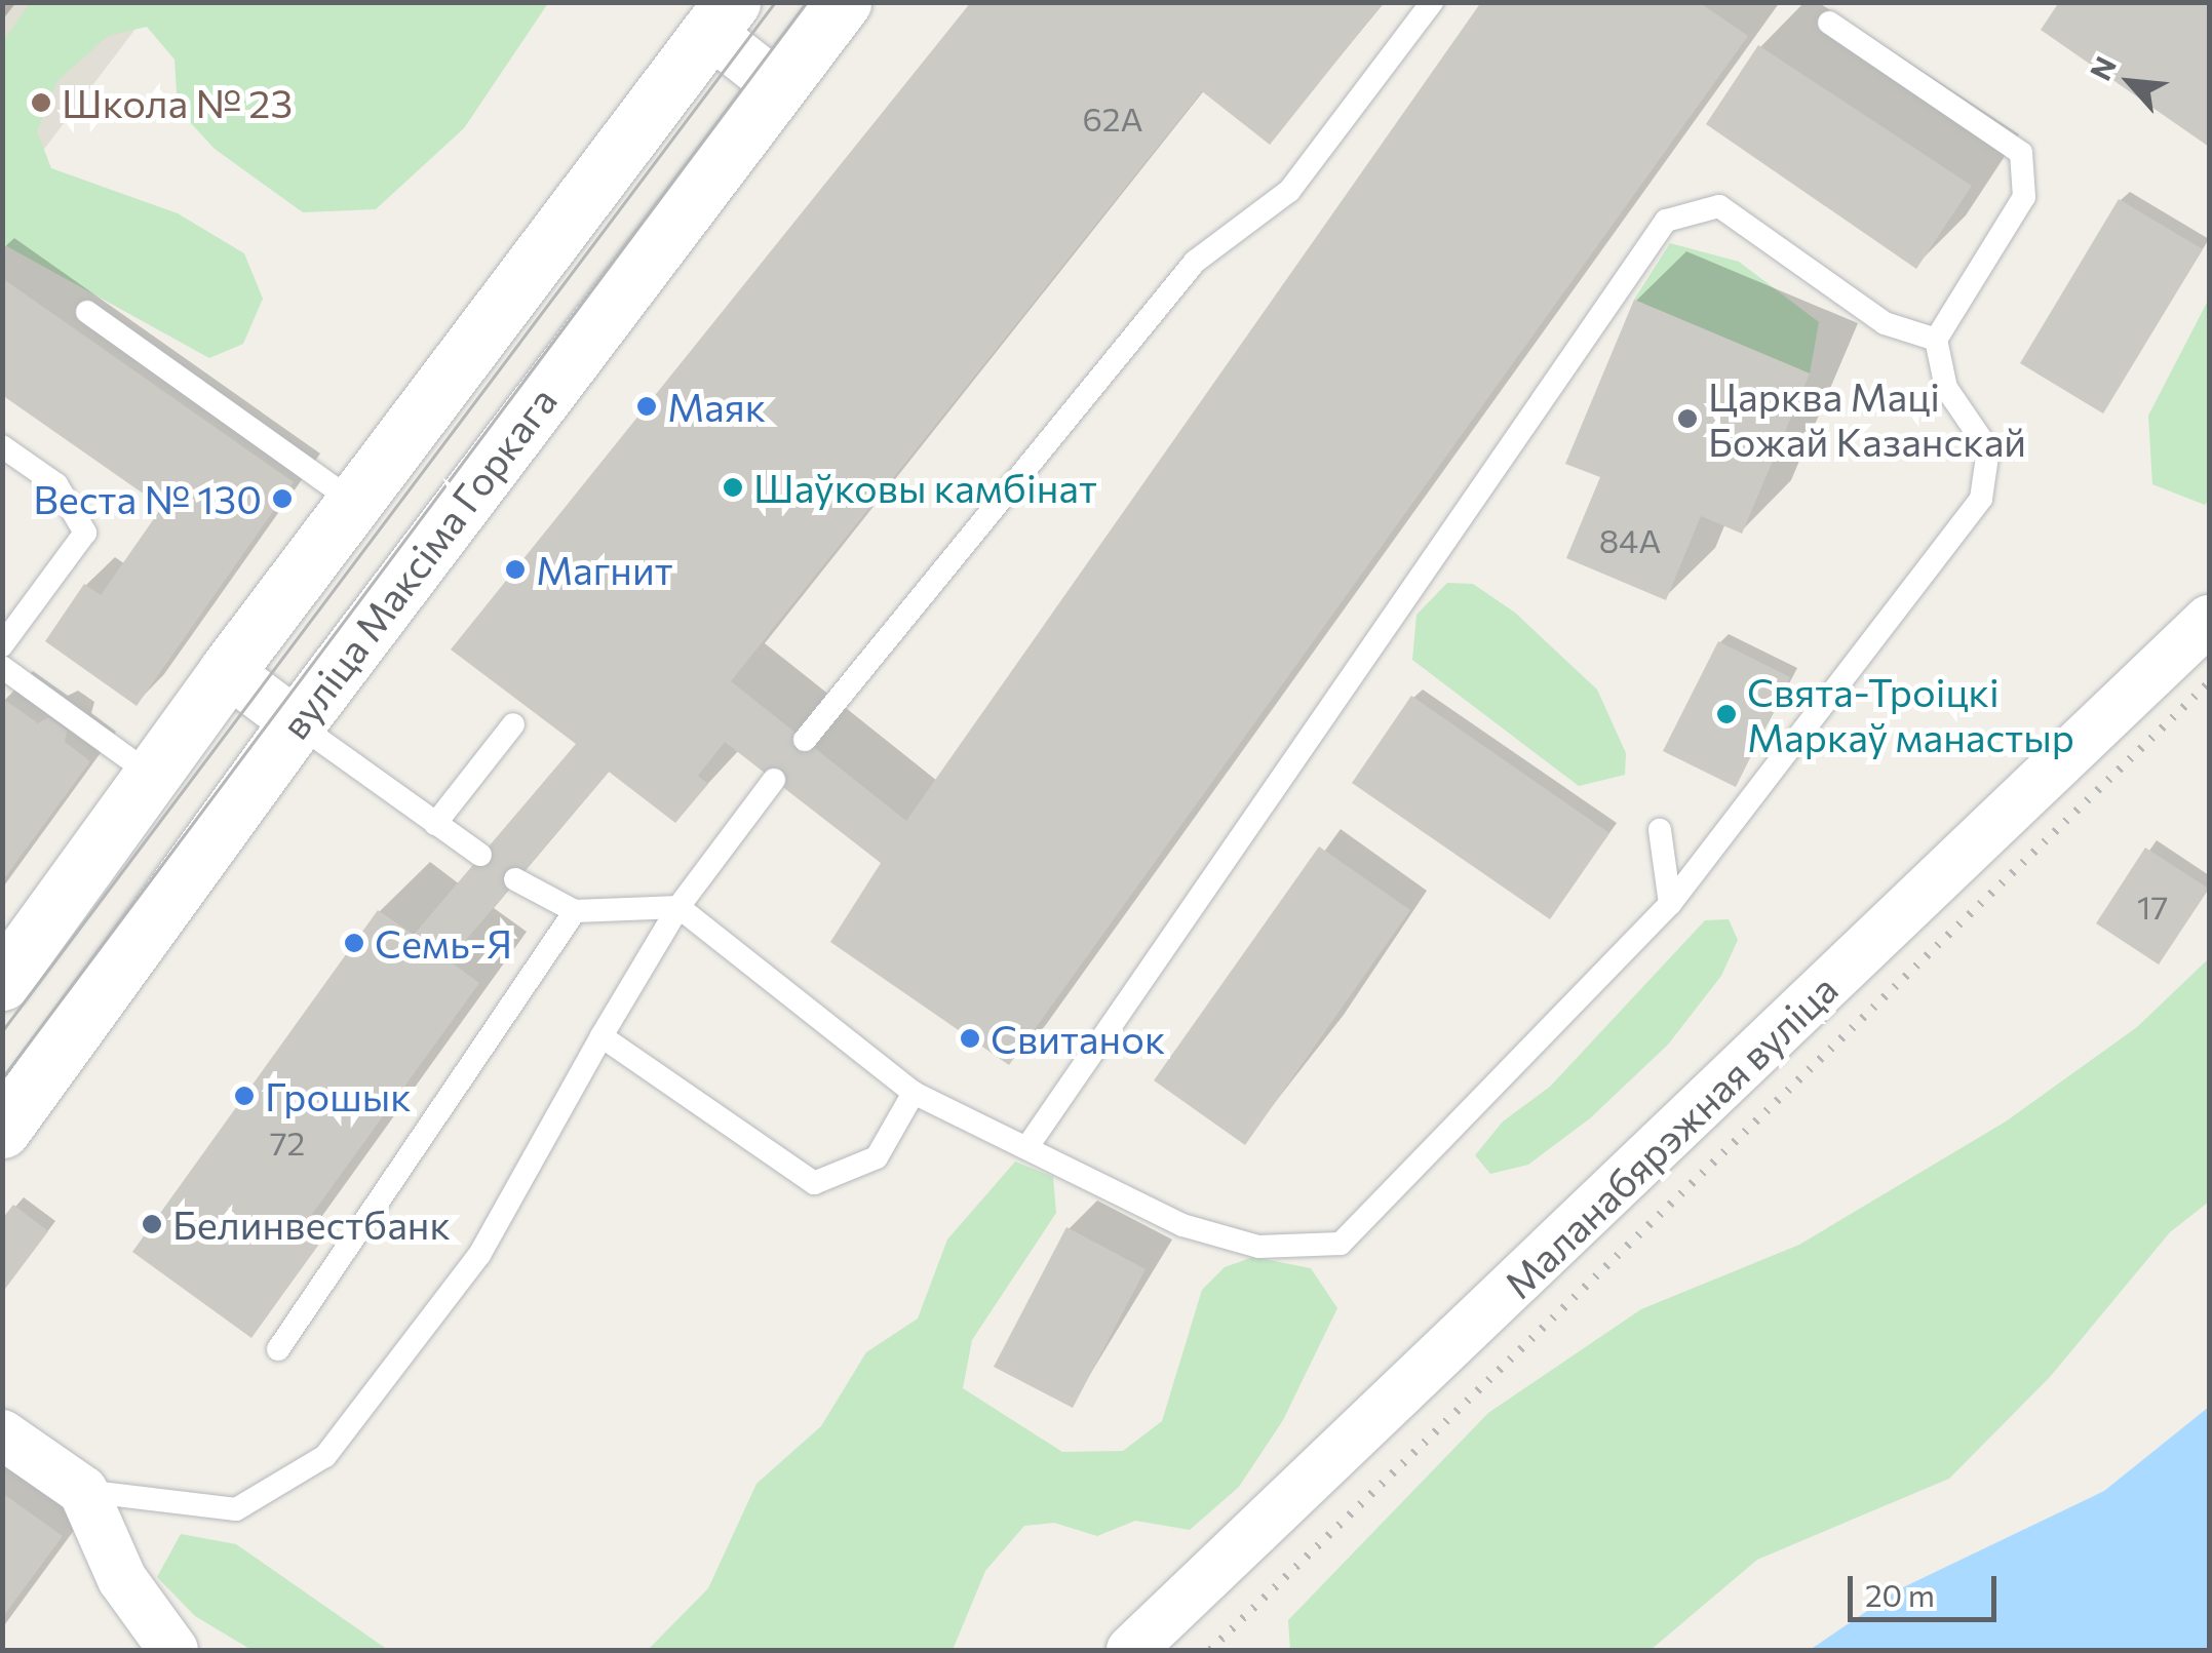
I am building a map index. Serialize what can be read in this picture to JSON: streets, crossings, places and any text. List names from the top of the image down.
{
  "streets": {
    "main road": ["вуліца Максіма Горкага"],
    "street": ["Маланабярэжная вуліца"]
  },
  "places": [
    "Школа № 23",
    "Маяк",
    "Царква Маці Божай Казанскай",
    "Шаўковы камбінат",
    "Веста № 130",
    "Магнит",
    "Свята-Троіцкі Маркаў манастыр",
    "Семь-Я",
    "Свитанок",
    "Грошык",
    "Белинвестбанк"
  ],
  "house_numbers": [
    "62А",
    "84А",
    "17",
    "72"
  ],
  "scale_bar": "20 m",
  "north": "top left"
}
